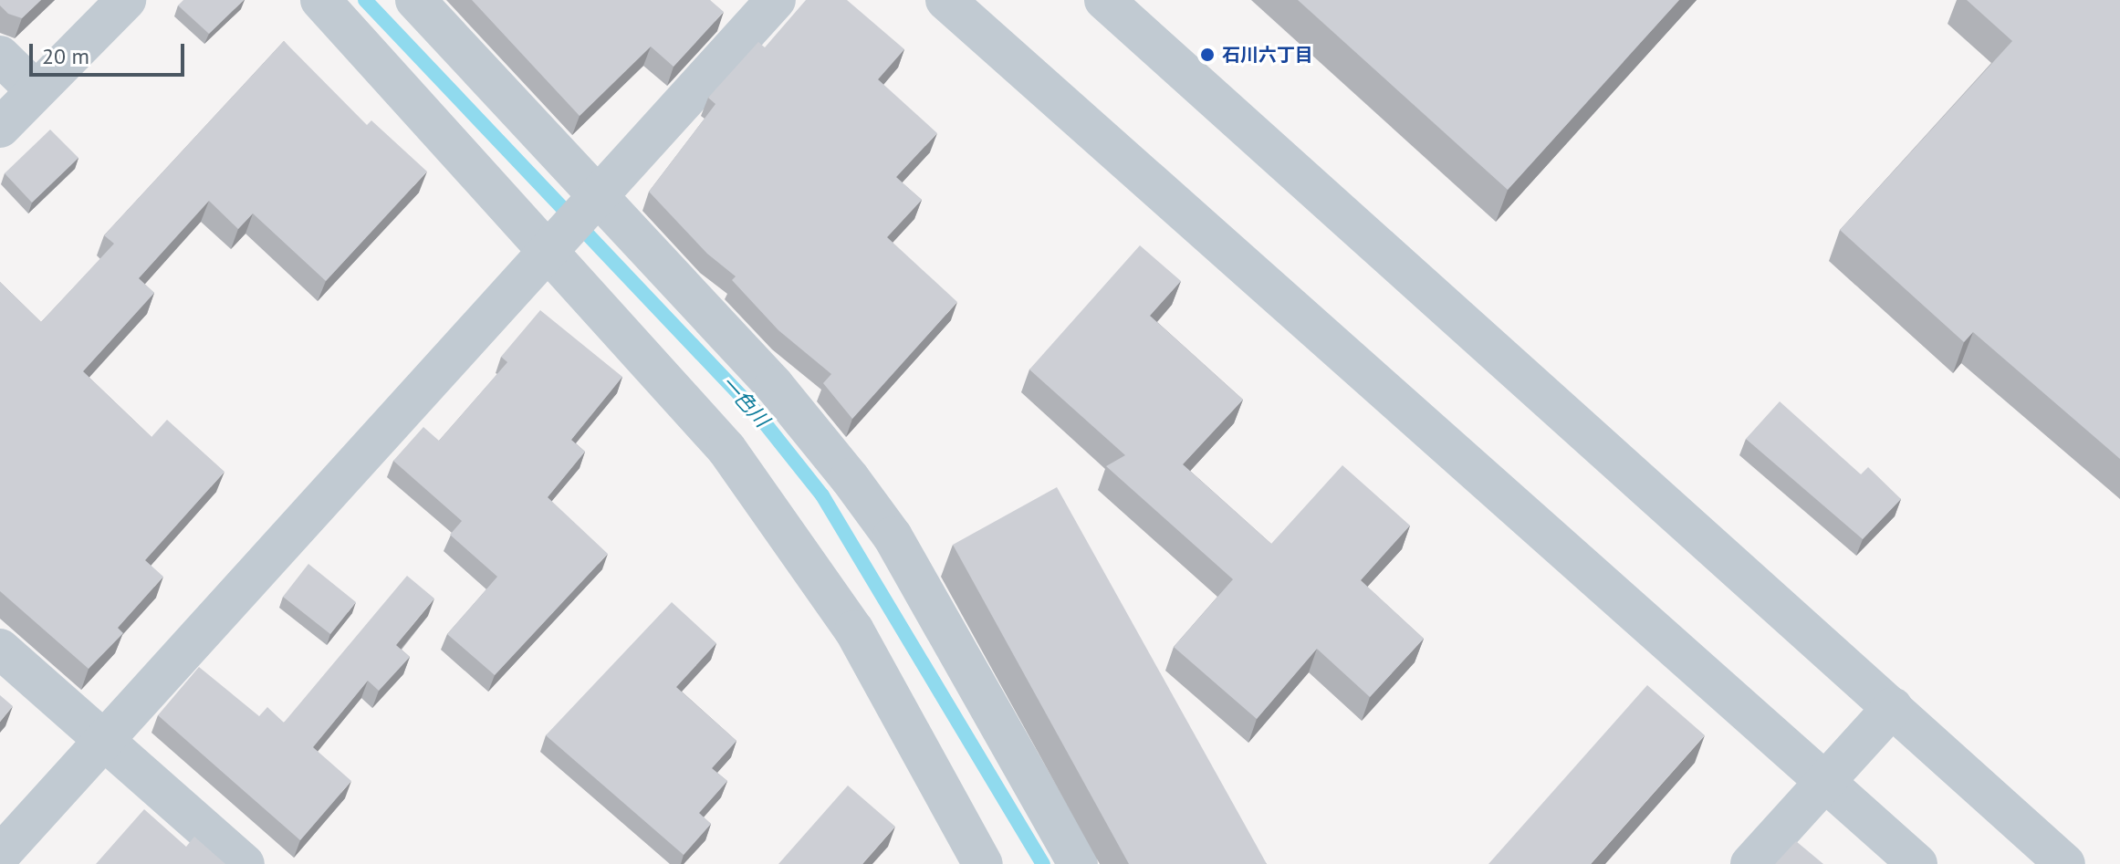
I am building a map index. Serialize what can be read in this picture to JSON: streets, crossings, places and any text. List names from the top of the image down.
{
  "water": ["一色川"],
  "places": ["石川六丁目"],
  "scale_bar": "20 m"
}
